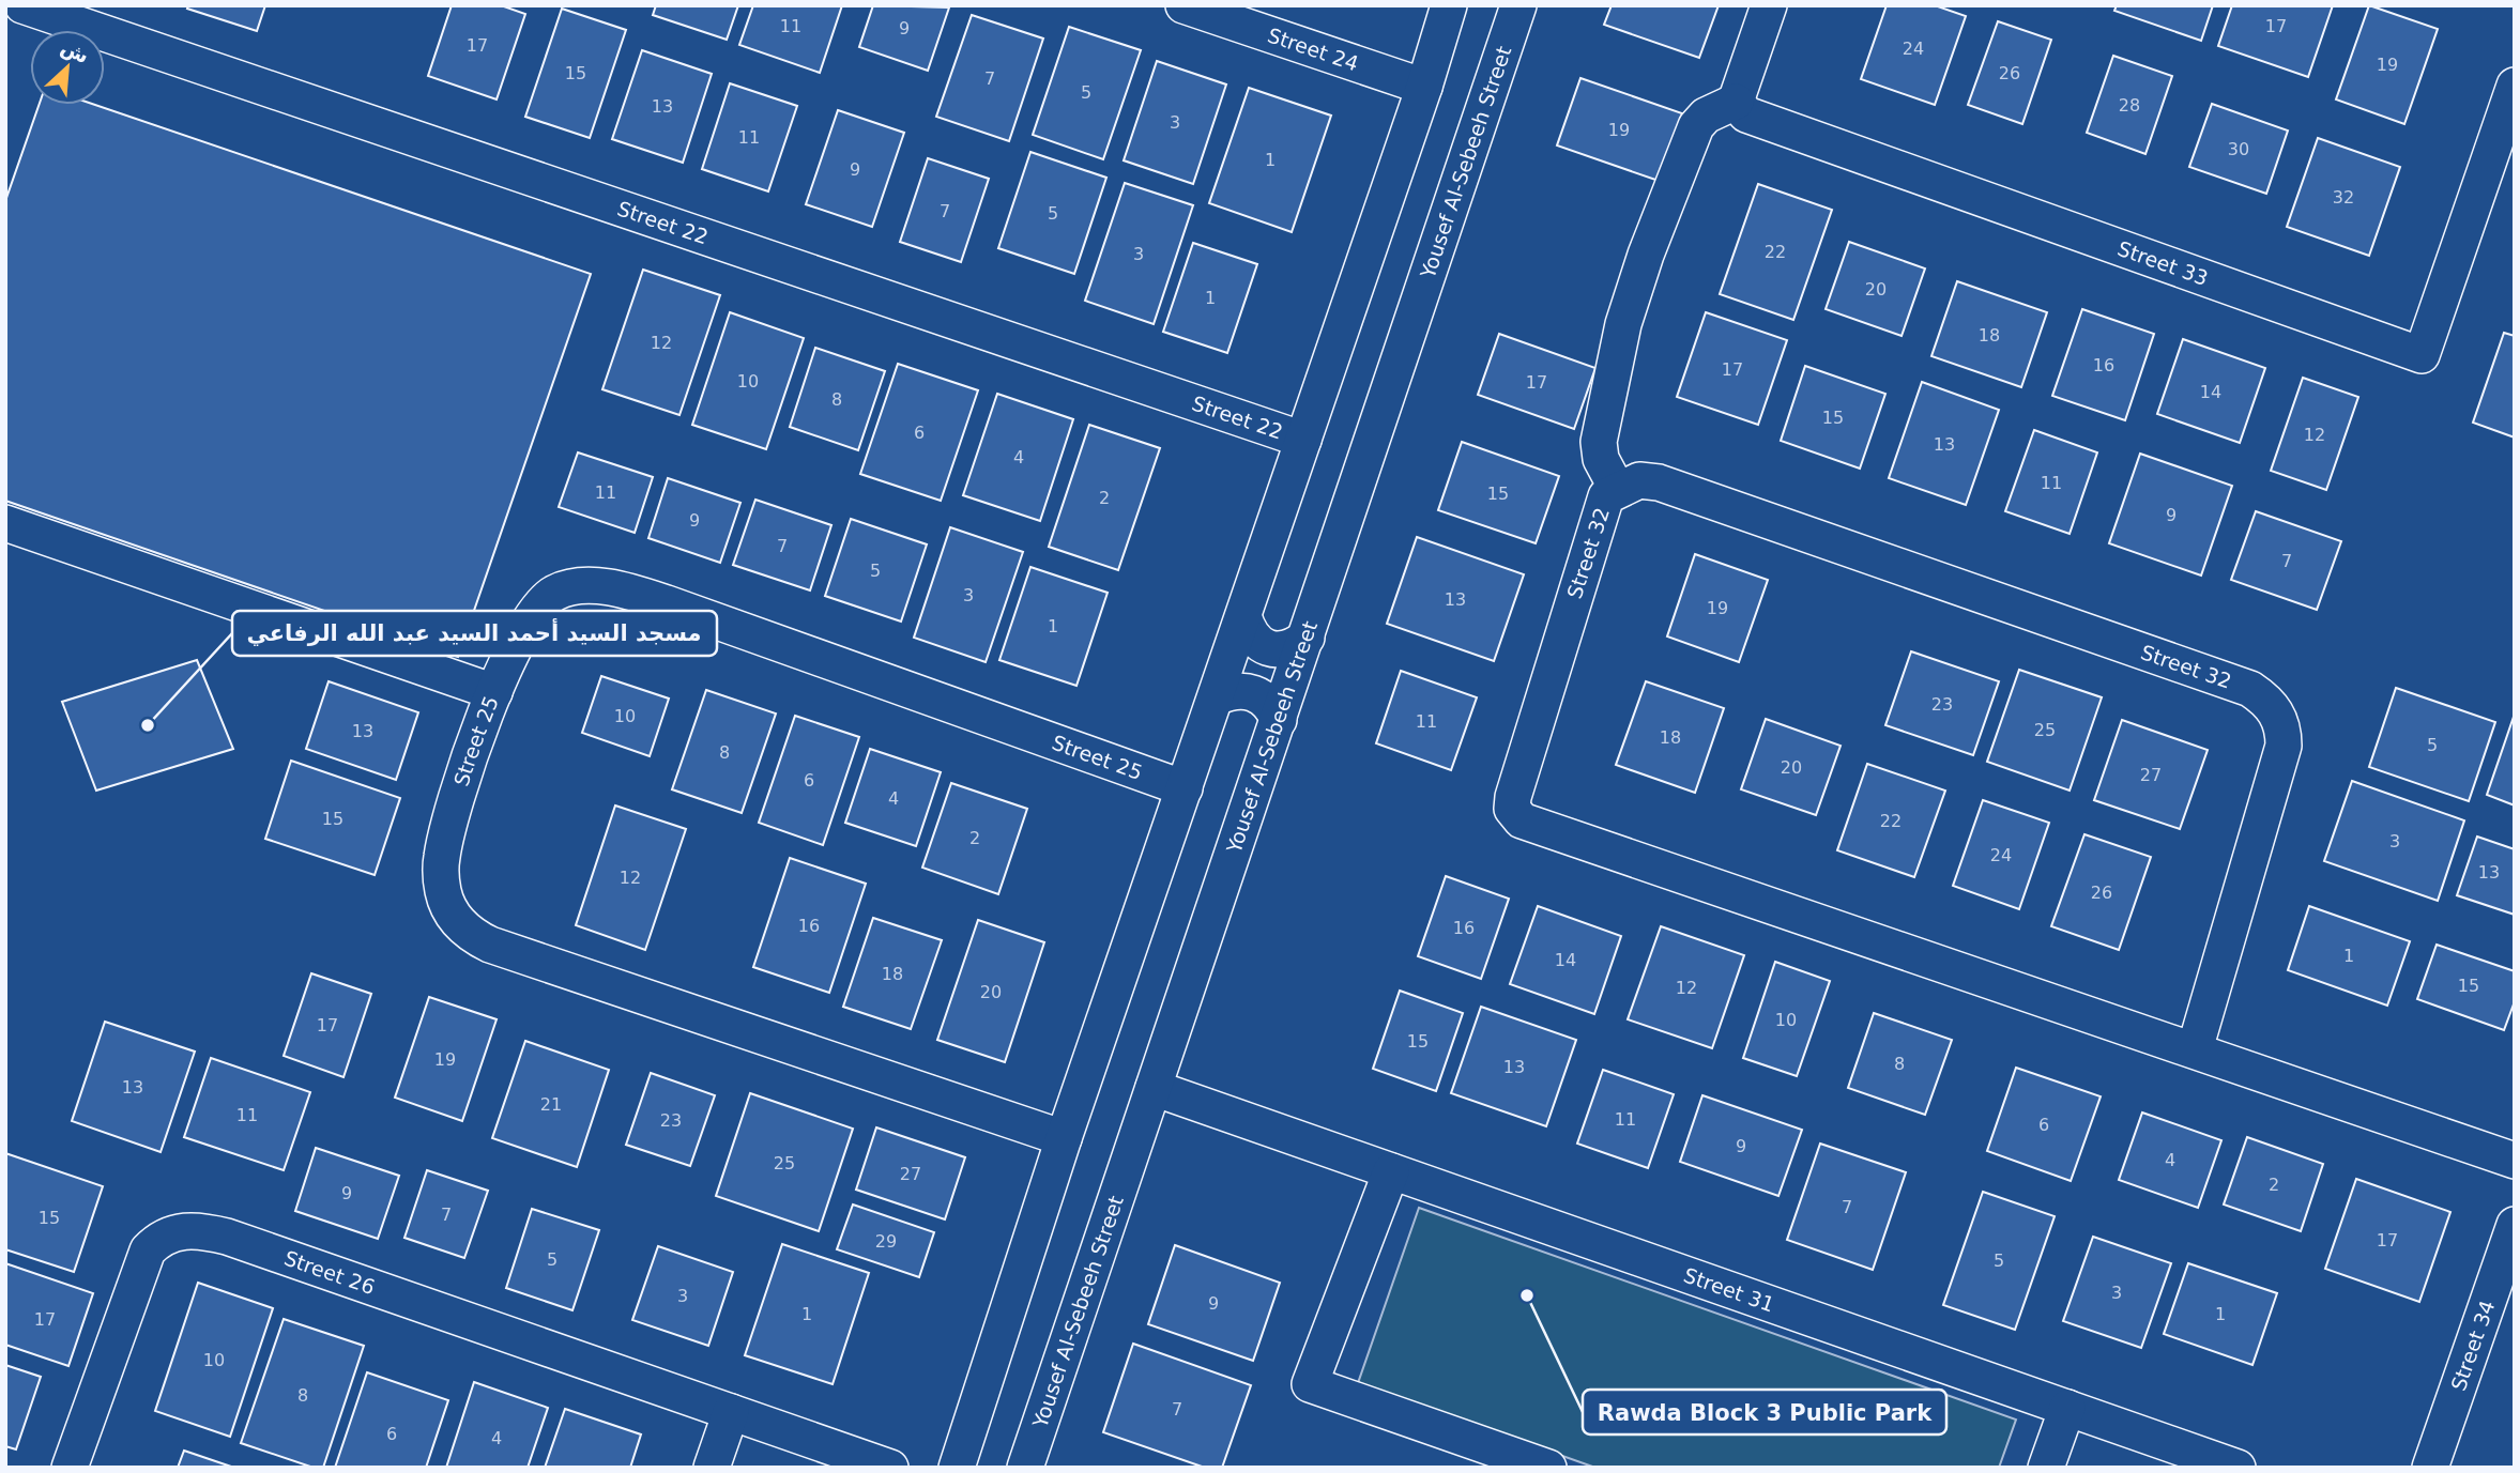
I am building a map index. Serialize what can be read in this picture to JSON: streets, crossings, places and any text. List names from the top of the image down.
{
  "streets": {
    "street": [
      "Street 24",
      "Yousef Al-Sebeeh Street",
      "Street 22",
      "Street 33",
      "Street 32",
      "Street 25",
      "Street 26",
      "Street 31",
      "Street 34"
    ]
  },
  "crossings": [
    ["Yousef Al-Sebeeh Street", "Street 31"]
  ],
  "places": ["مسجد السيد أحمد السيد عبد الله الرفاعي", "Rawda Block 3 Public Park"],
  "house_numbers": [
    "11",
    "17",
    "9",
    "17",
    "24",
    "19",
    "15",
    "26",
    "7",
    "5",
    "28",
    "13",
    "3",
    "19",
    "11",
    "30",
    "1",
    "9",
    "32",
    "7",
    "5",
    "22",
    "3",
    "20",
    "1",
    "18",
    "12",
    "16",
    "17",
    "10",
    "17",
    "14",
    "8",
    "15",
    "6",
    "12",
    "13",
    "4",
    "11",
    "11",
    "15",
    "2",
    "9",
    "9",
    "7",
    "7",
    "5",
    "3",
    "13",
    "19",
    "1",
    "23",
    "10",
    "11",
    "25",
    "13",
    "18",
    "5",
    "8",
    "20",
    "27",
    "6",
    "4",
    "15",
    "22",
    "2",
    "3",
    "24",
    "13",
    "12",
    "26",
    "16",
    "16",
    "1",
    "14",
    "18",
    "15",
    "12",
    "20",
    "10",
    "17",
    "15",
    "19",
    "8",
    "13",
    "13",
    "21",
    "11",
    "11",
    "23",
    "6",
    "9",
    "4",
    "25",
    "27",
    "2",
    "9",
    "7",
    "7",
    "15",
    "17",
    "29",
    "5",
    "5",
    "3",
    "3",
    "9",
    "1",
    "1",
    "17",
    "10",
    "8",
    "7",
    "6",
    "4"
  ],
  "north": "top right"
}
